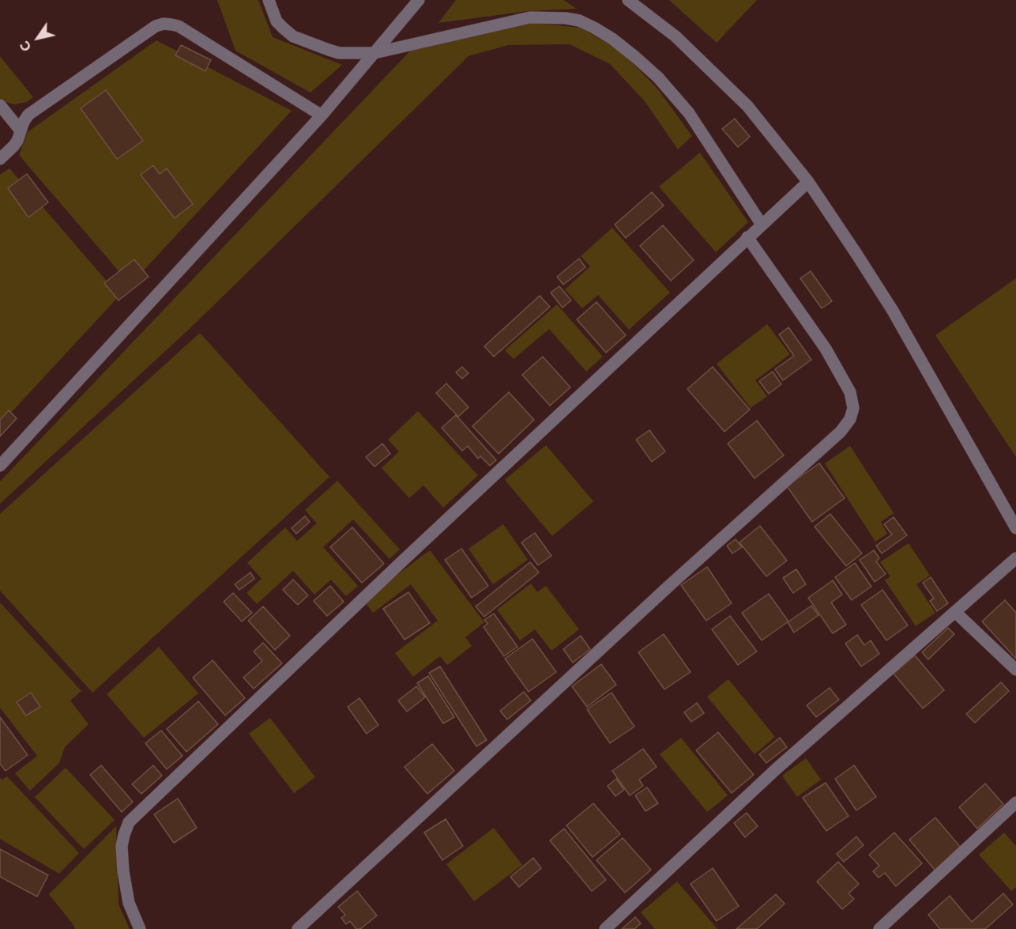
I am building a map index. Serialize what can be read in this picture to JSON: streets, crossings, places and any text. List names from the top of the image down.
{
  "north": "bottom left"
}
